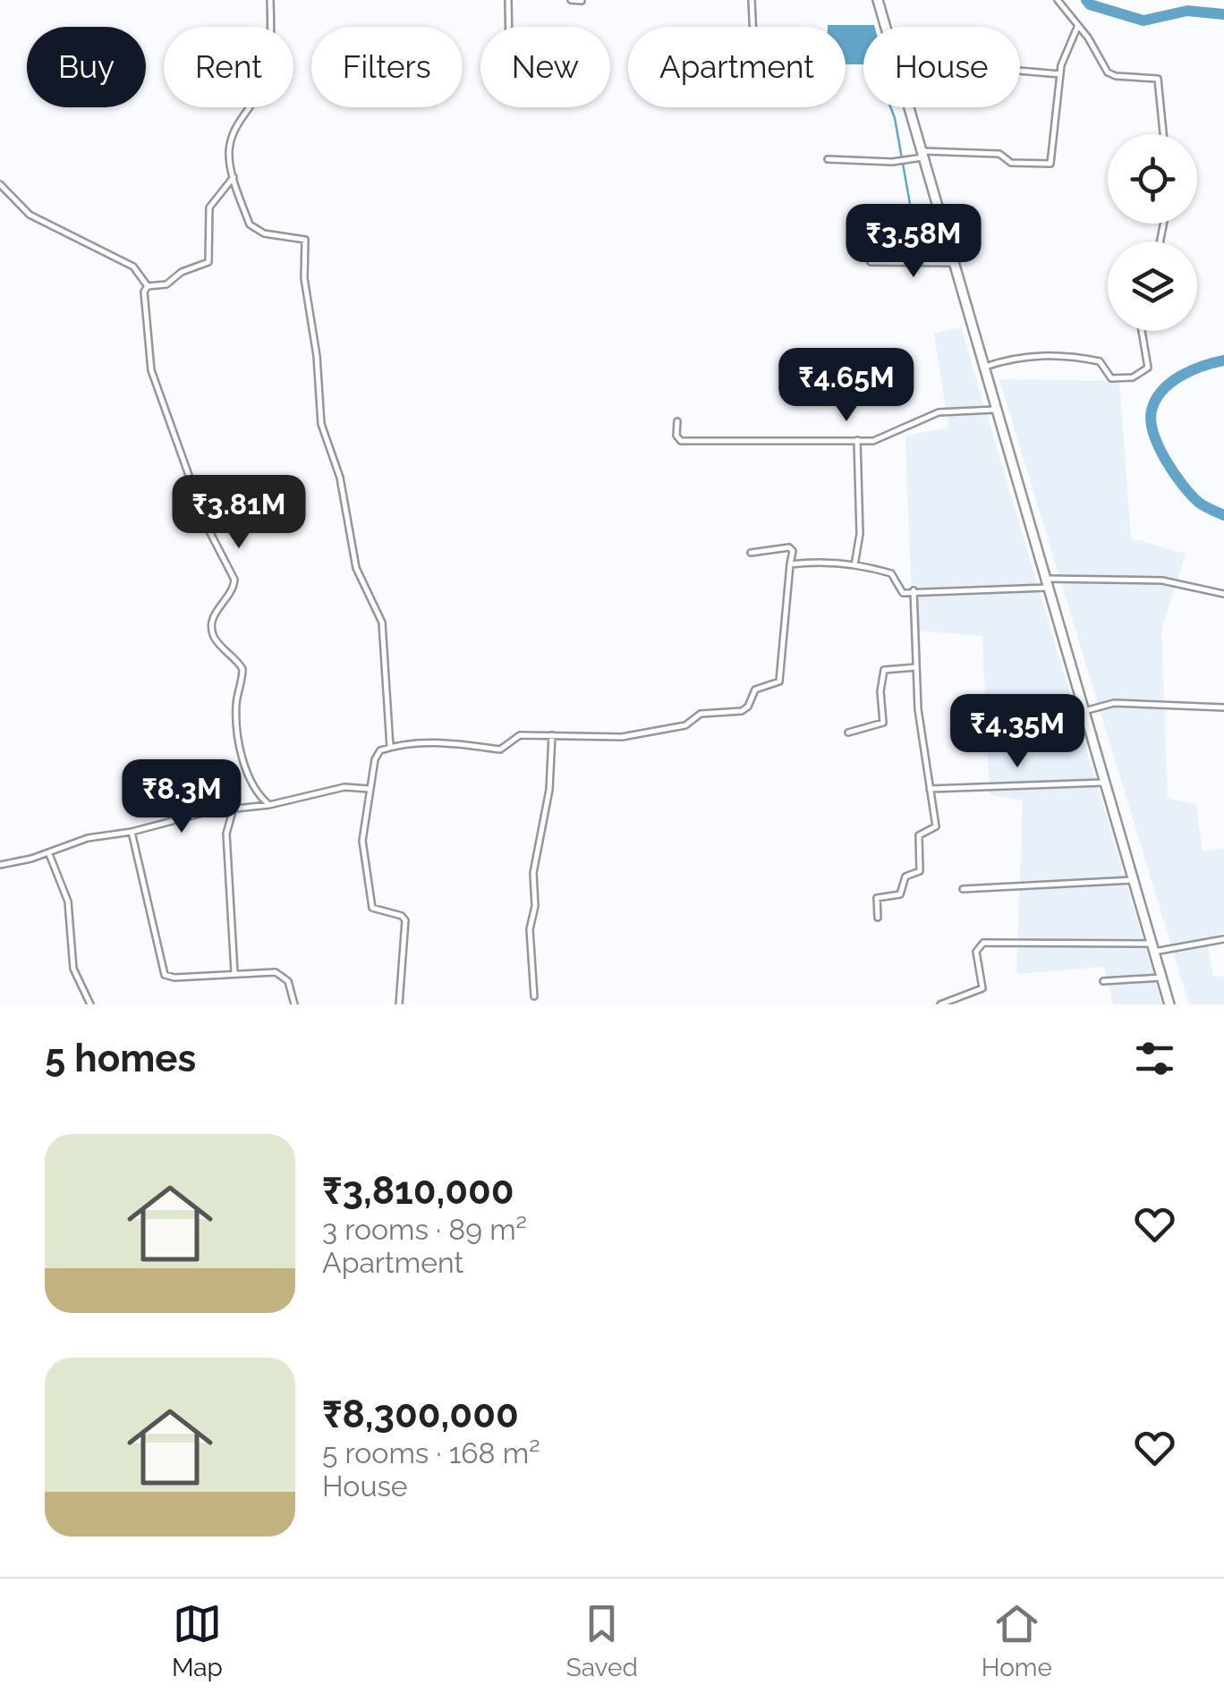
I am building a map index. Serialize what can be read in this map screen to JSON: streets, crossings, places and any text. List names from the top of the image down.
{
  "page": {
    "chip": [
      "Buy",
      "Rent",
      "Filters",
      "New",
      "Apartment",
      "House"
    ],
    "price": [
      "₹3.58M",
      "₹4.65M",
      "₹3.81M",
      "₹4.35M",
      "₹8.3M"
    ],
    "heading": "5 homes",
    "list": [
      {
        "name": "₹3,810,000",
        "note": "3 rooms · 89 m² · Apartment"
      },
      {
        "name": "₹8,300,000",
        "note": "5 rooms · 168 m² · House"
      }
    ],
    "tabs": ["Map", "Saved", "Home"]
  }
}
